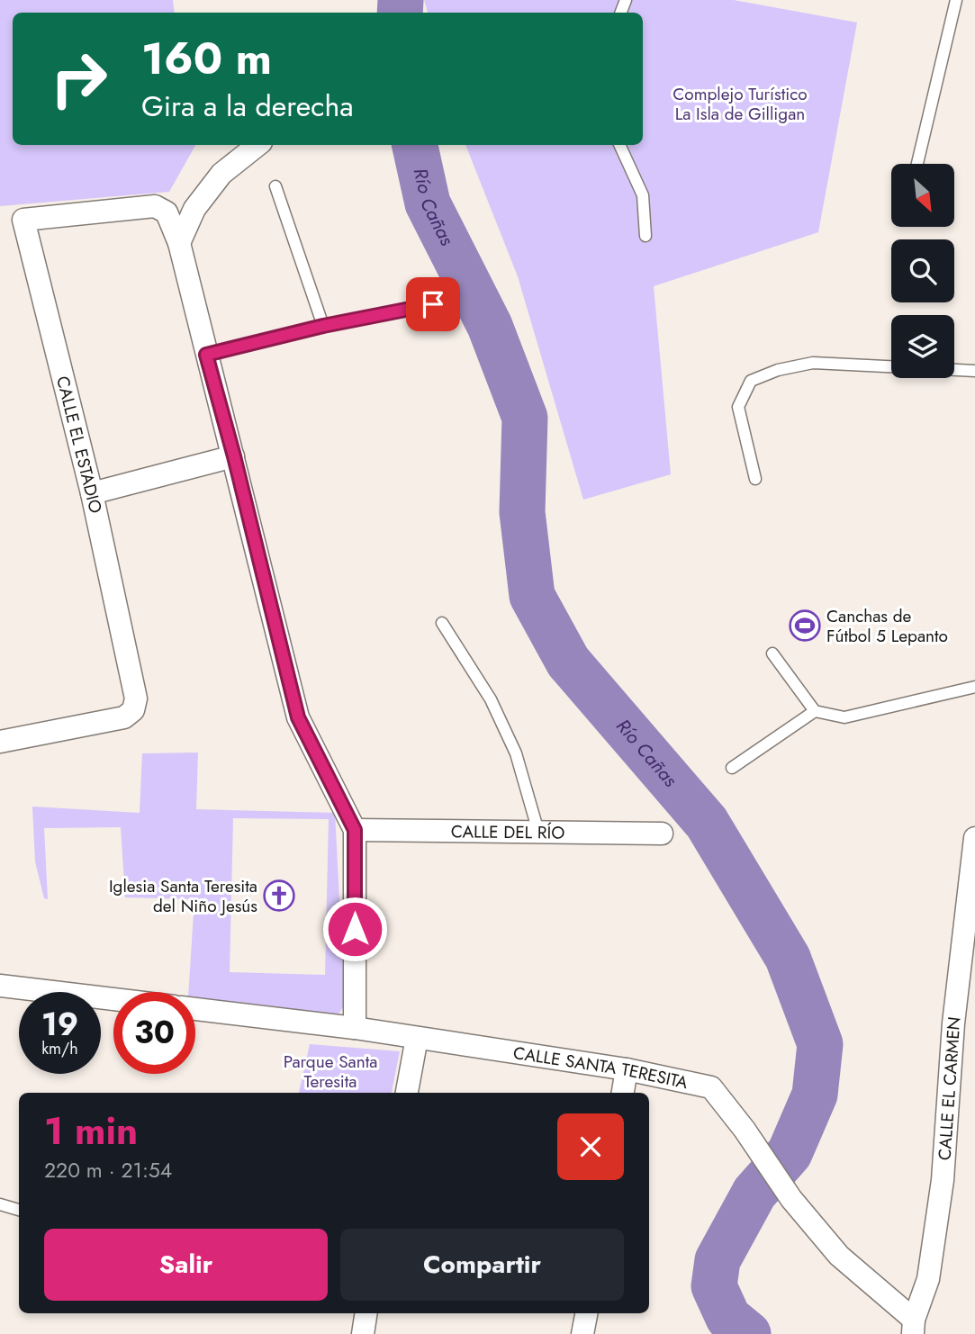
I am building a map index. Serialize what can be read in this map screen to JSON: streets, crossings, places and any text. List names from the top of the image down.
{
  "streets": {
    "street": [
      "CALLE EL ESTADIO",
      "CALLE DEL RÍO",
      "CALLE SANTA TERESITA",
      "CALLE EL CARMEN"
    ]
  },
  "crossings": [
    ["CALLE SANTA TERESITA", "CALLE EL CARMEN"]
  ],
  "water": ["Río Cañas"],
  "parks": ["Complejo Turístico La Isla de Gilligan", "Parque Santa Teresita"],
  "places": {
    "sports": ["Canchas de Fútbol 5 Lepanto"],
    "church": ["Iglesia Santa Teresita del Niño Jesús"]
  },
  "north": "bottom right",
  "page": {
    "turn": ["160 m", "Gira a la derecha"],
    "speed": "19 km/h",
    "limit": "30",
    "heading": ["1 min", "220 m · 21:54"],
    "buttons": ["Salir", "Compartir"]
  }
}
